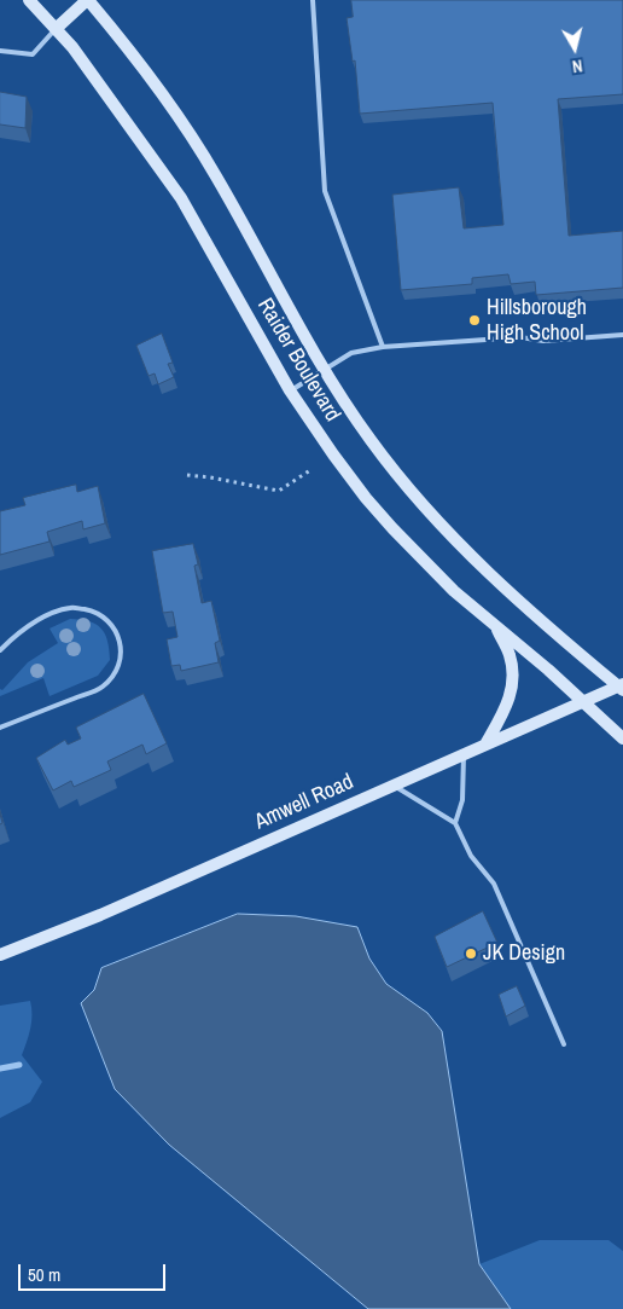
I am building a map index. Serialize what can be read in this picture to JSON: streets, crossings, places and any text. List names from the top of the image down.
{
  "streets": {
    "street": ["Raider Boulevard", "Amwell Road"]
  },
  "crossings": [
    ["Raider Boulevard", "Amwell Road"]
  ],
  "places": ["Hillsborough High School", "JK Design"],
  "scale_bar": "50 m",
  "north": "bottom"
}
